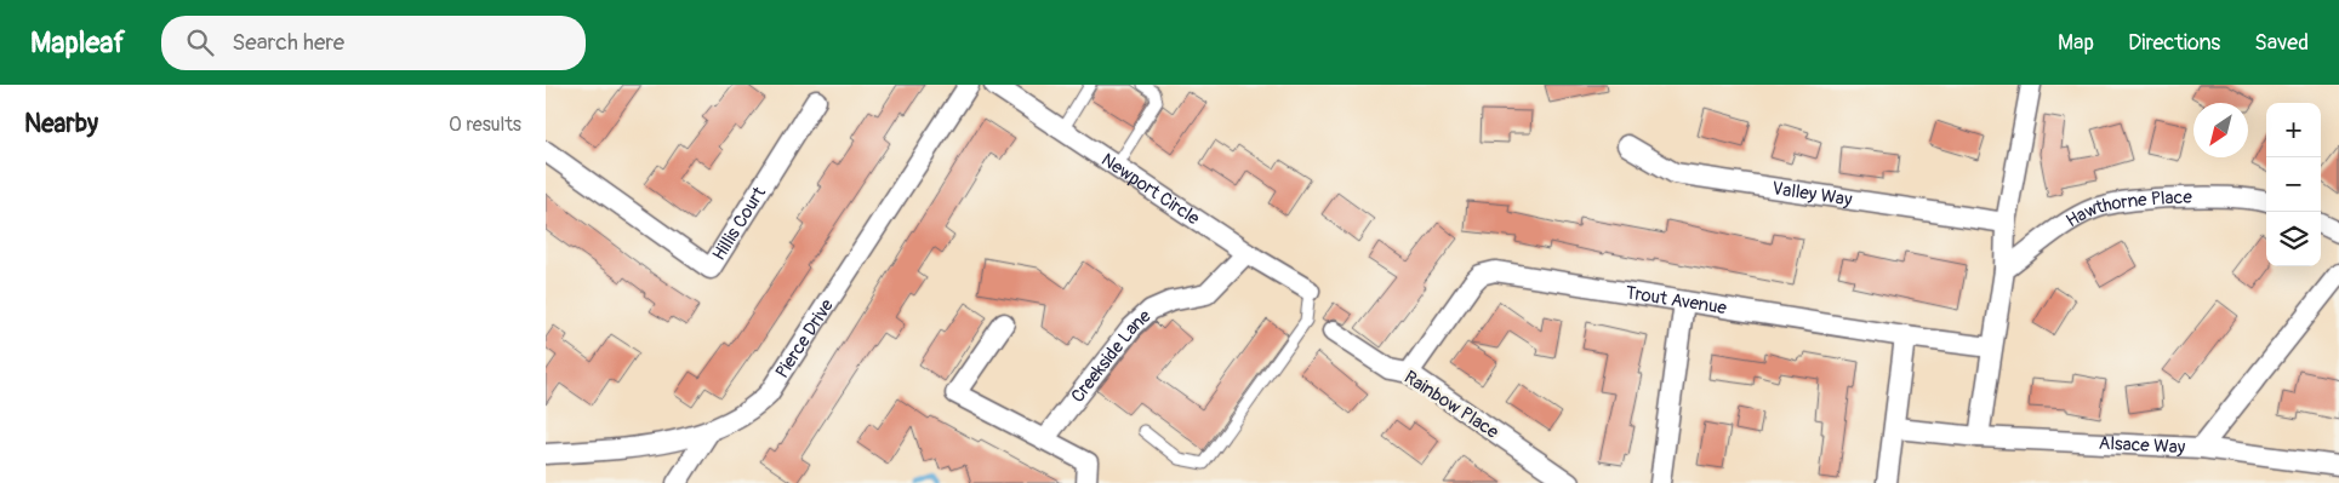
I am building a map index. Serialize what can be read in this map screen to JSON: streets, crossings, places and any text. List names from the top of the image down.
{
  "streets": {
    "street": [
      "Newport Circle",
      "Valley Way",
      "Hawthorne Place",
      "Hillis Court",
      "Trout Avenue",
      "Pierce Drive",
      "Creekside Lane",
      "Rainbow Place",
      "Alsace Way"
    ]
  },
  "crossings": [
    ["Newport Circle", "Creekside Lane"],
    ["Trout Avenue", "Rainbow Place"]
  ],
  "north": "bottom left",
  "page": {
    "header": "Mapleaf",
    "search": "Search here",
    "nav": ["Map", "Directions", "Saved"],
    "heading": ["Nearby", "0 results"],
    "map_buttons": ["+", "−"]
  }
}
